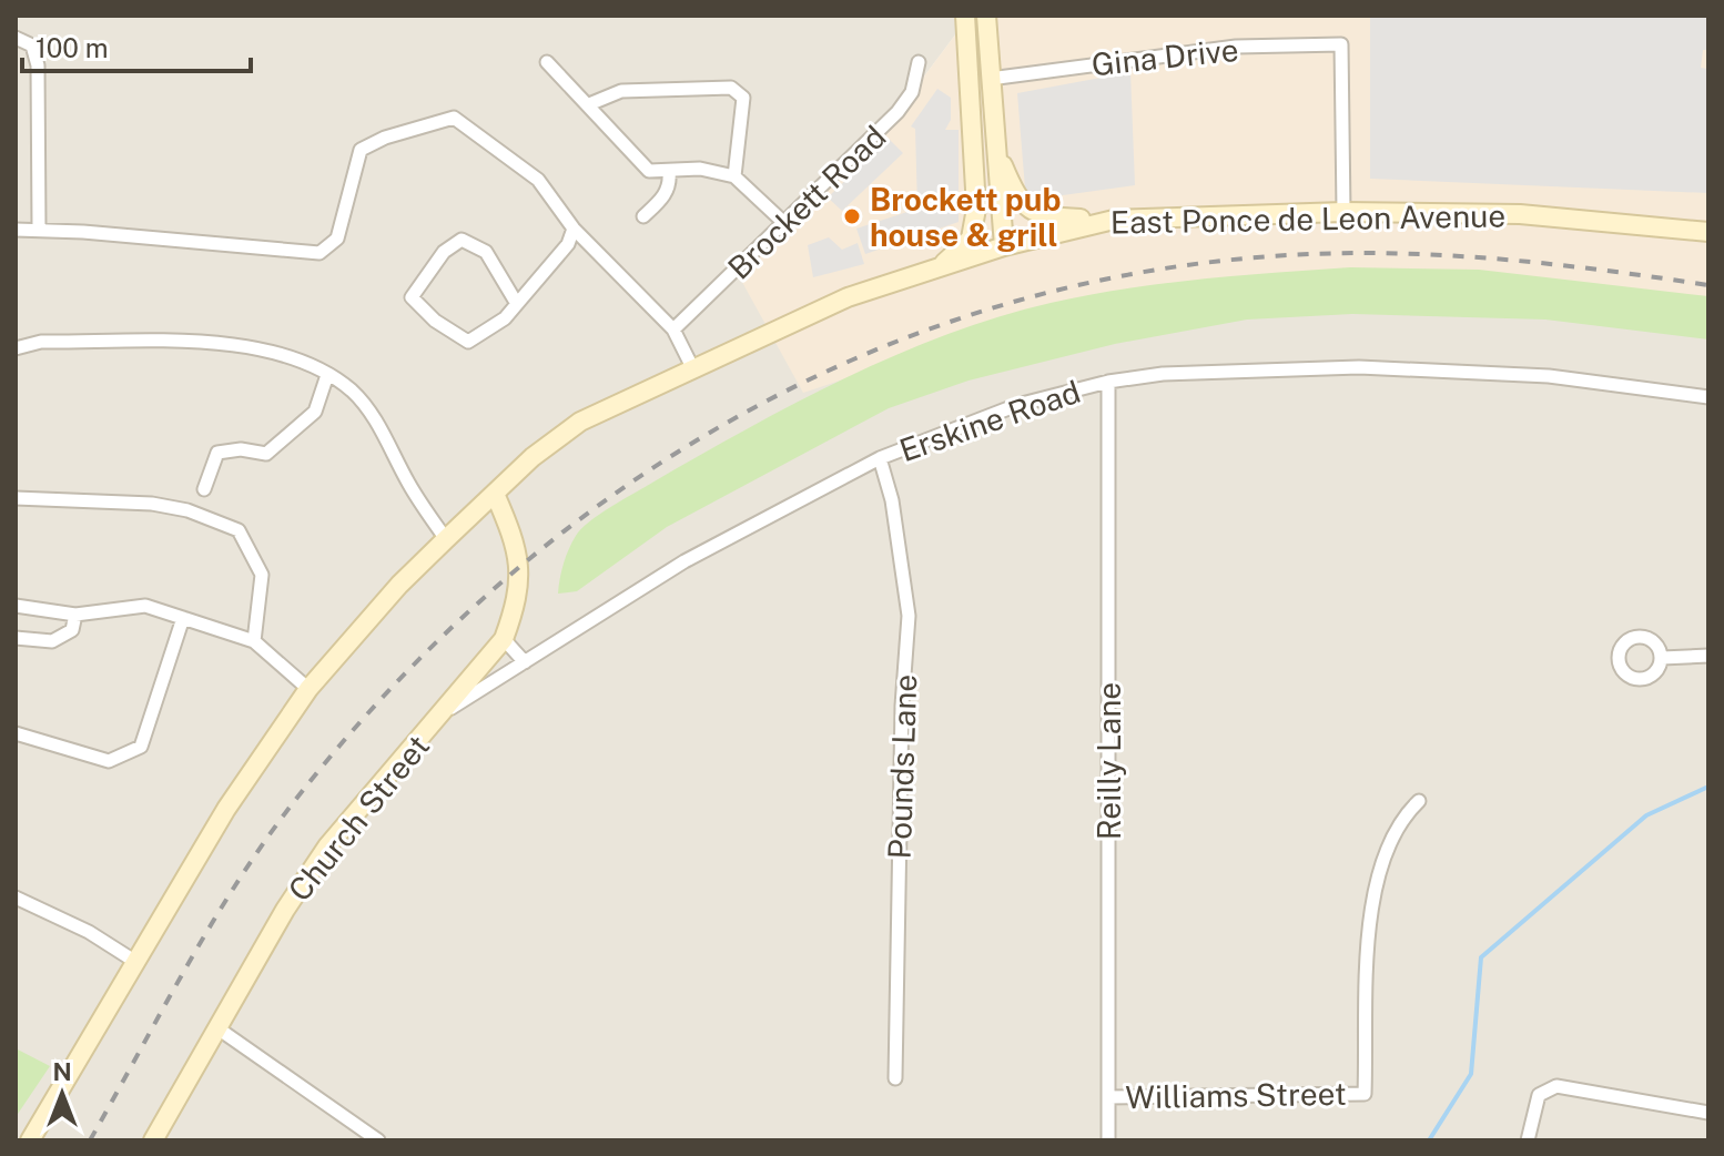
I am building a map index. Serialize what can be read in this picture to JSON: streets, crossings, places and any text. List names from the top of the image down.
{
  "streets": {
    "main road": ["East Ponce de Leon Avenue", "Church Street"],
    "street": [
      "Gina Drive",
      "Brockett Road",
      "Erskine Road",
      "Reilly Lane",
      "Pounds Lane",
      "Williams Street"
    ]
  },
  "crossings": [
    ["Gina Drive", "East Ponce de Leon Avenue"],
    ["East Ponce de Leon Avenue", "Church Street"],
    ["Erskine Road", "Reilly Lane"],
    ["Erskine Road", "Pounds Lane"],
    ["Erskine Road", "Church Street"],
    ["Reilly Lane", "Williams Street"]
  ],
  "places": ["Brockett pub house & grill"],
  "scale_bar": "100 m",
  "north": "top"
}
